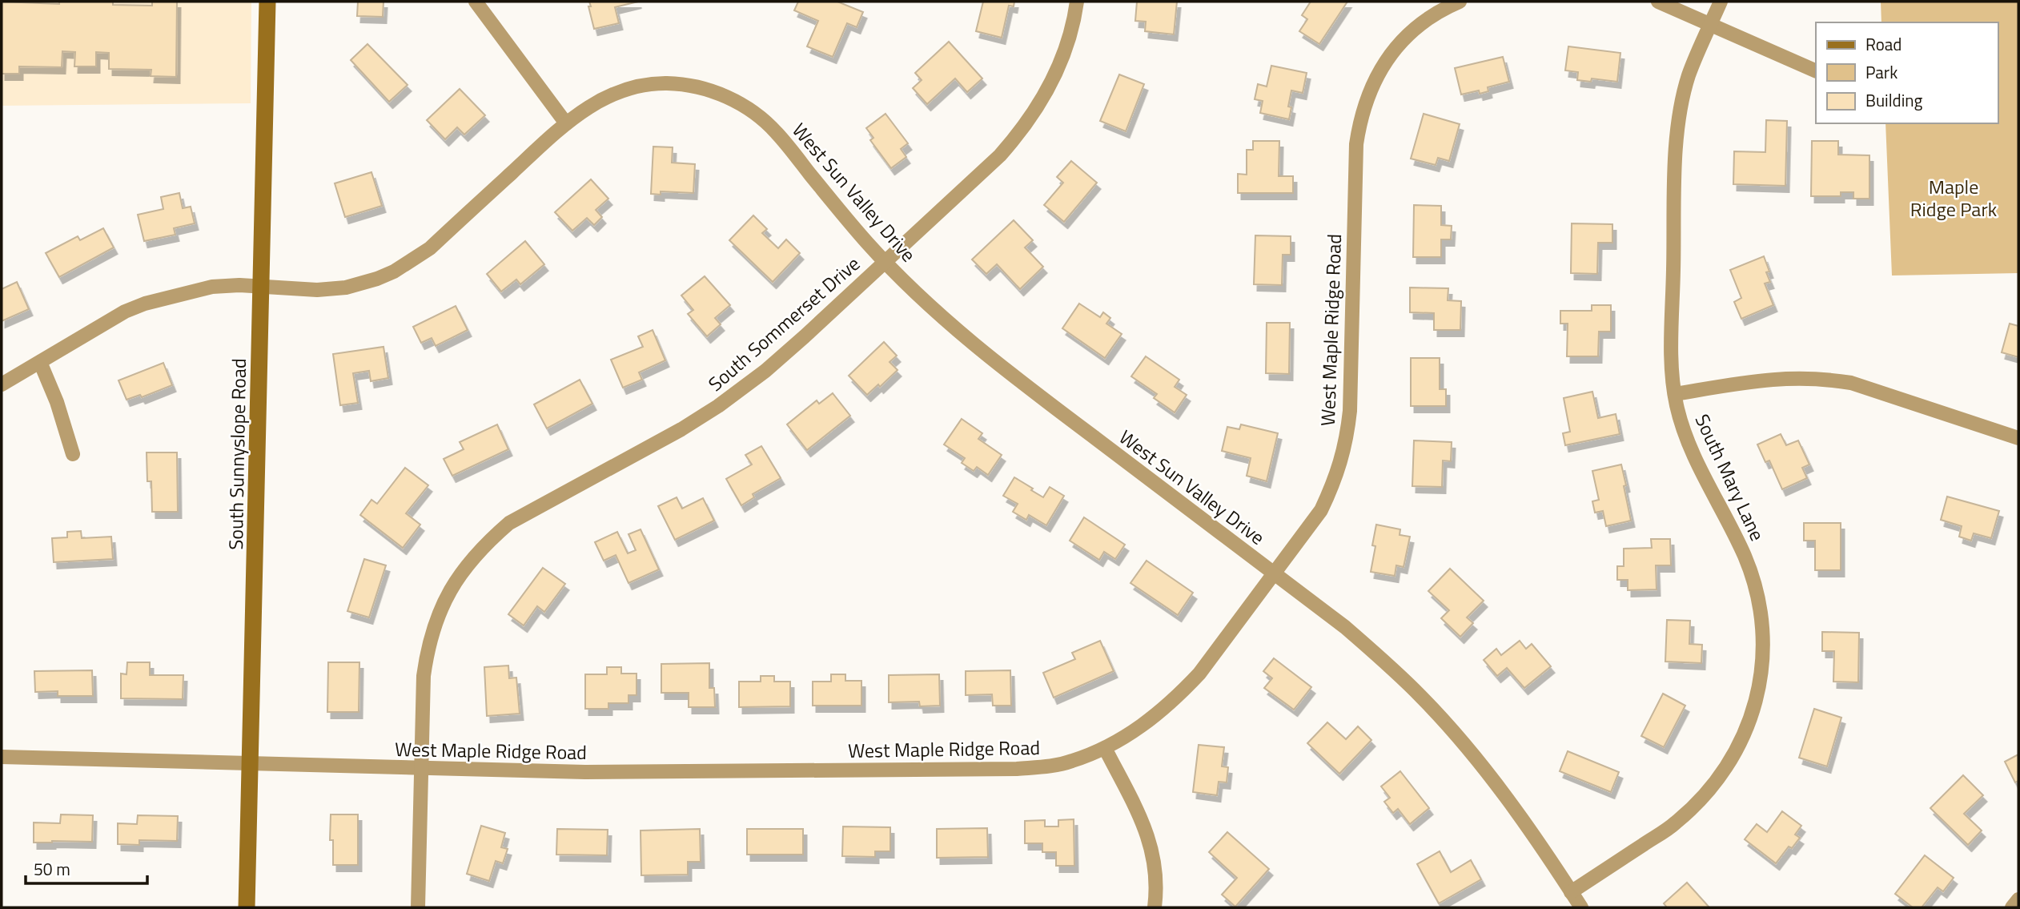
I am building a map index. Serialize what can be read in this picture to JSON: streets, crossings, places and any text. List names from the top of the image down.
{
  "streets": {
    "street": [
      "West Sun Valley Drive",
      "South Sommerset Drive",
      "West Maple Ridge Road",
      "South Sunnyslope Road",
      "South Mary Lane"
    ]
  },
  "crossings": [
    ["West Sun Valley Drive", "South Sommerset Drive"],
    ["West Sun Valley Drive", "West Maple Ridge Road"],
    ["West Sun Valley Drive", "South Sunnyslope Road"],
    ["West Sun Valley Drive", "South Mary Lane"],
    ["South Sommerset Drive", "West Maple Ridge Road"],
    ["West Maple Ridge Road", "South Sunnyslope Road"]
  ],
  "parks": ["Maple Ridge Park"],
  "legend": ["Road", "Park", "Building"],
  "scale_bar": "50 m"
}
